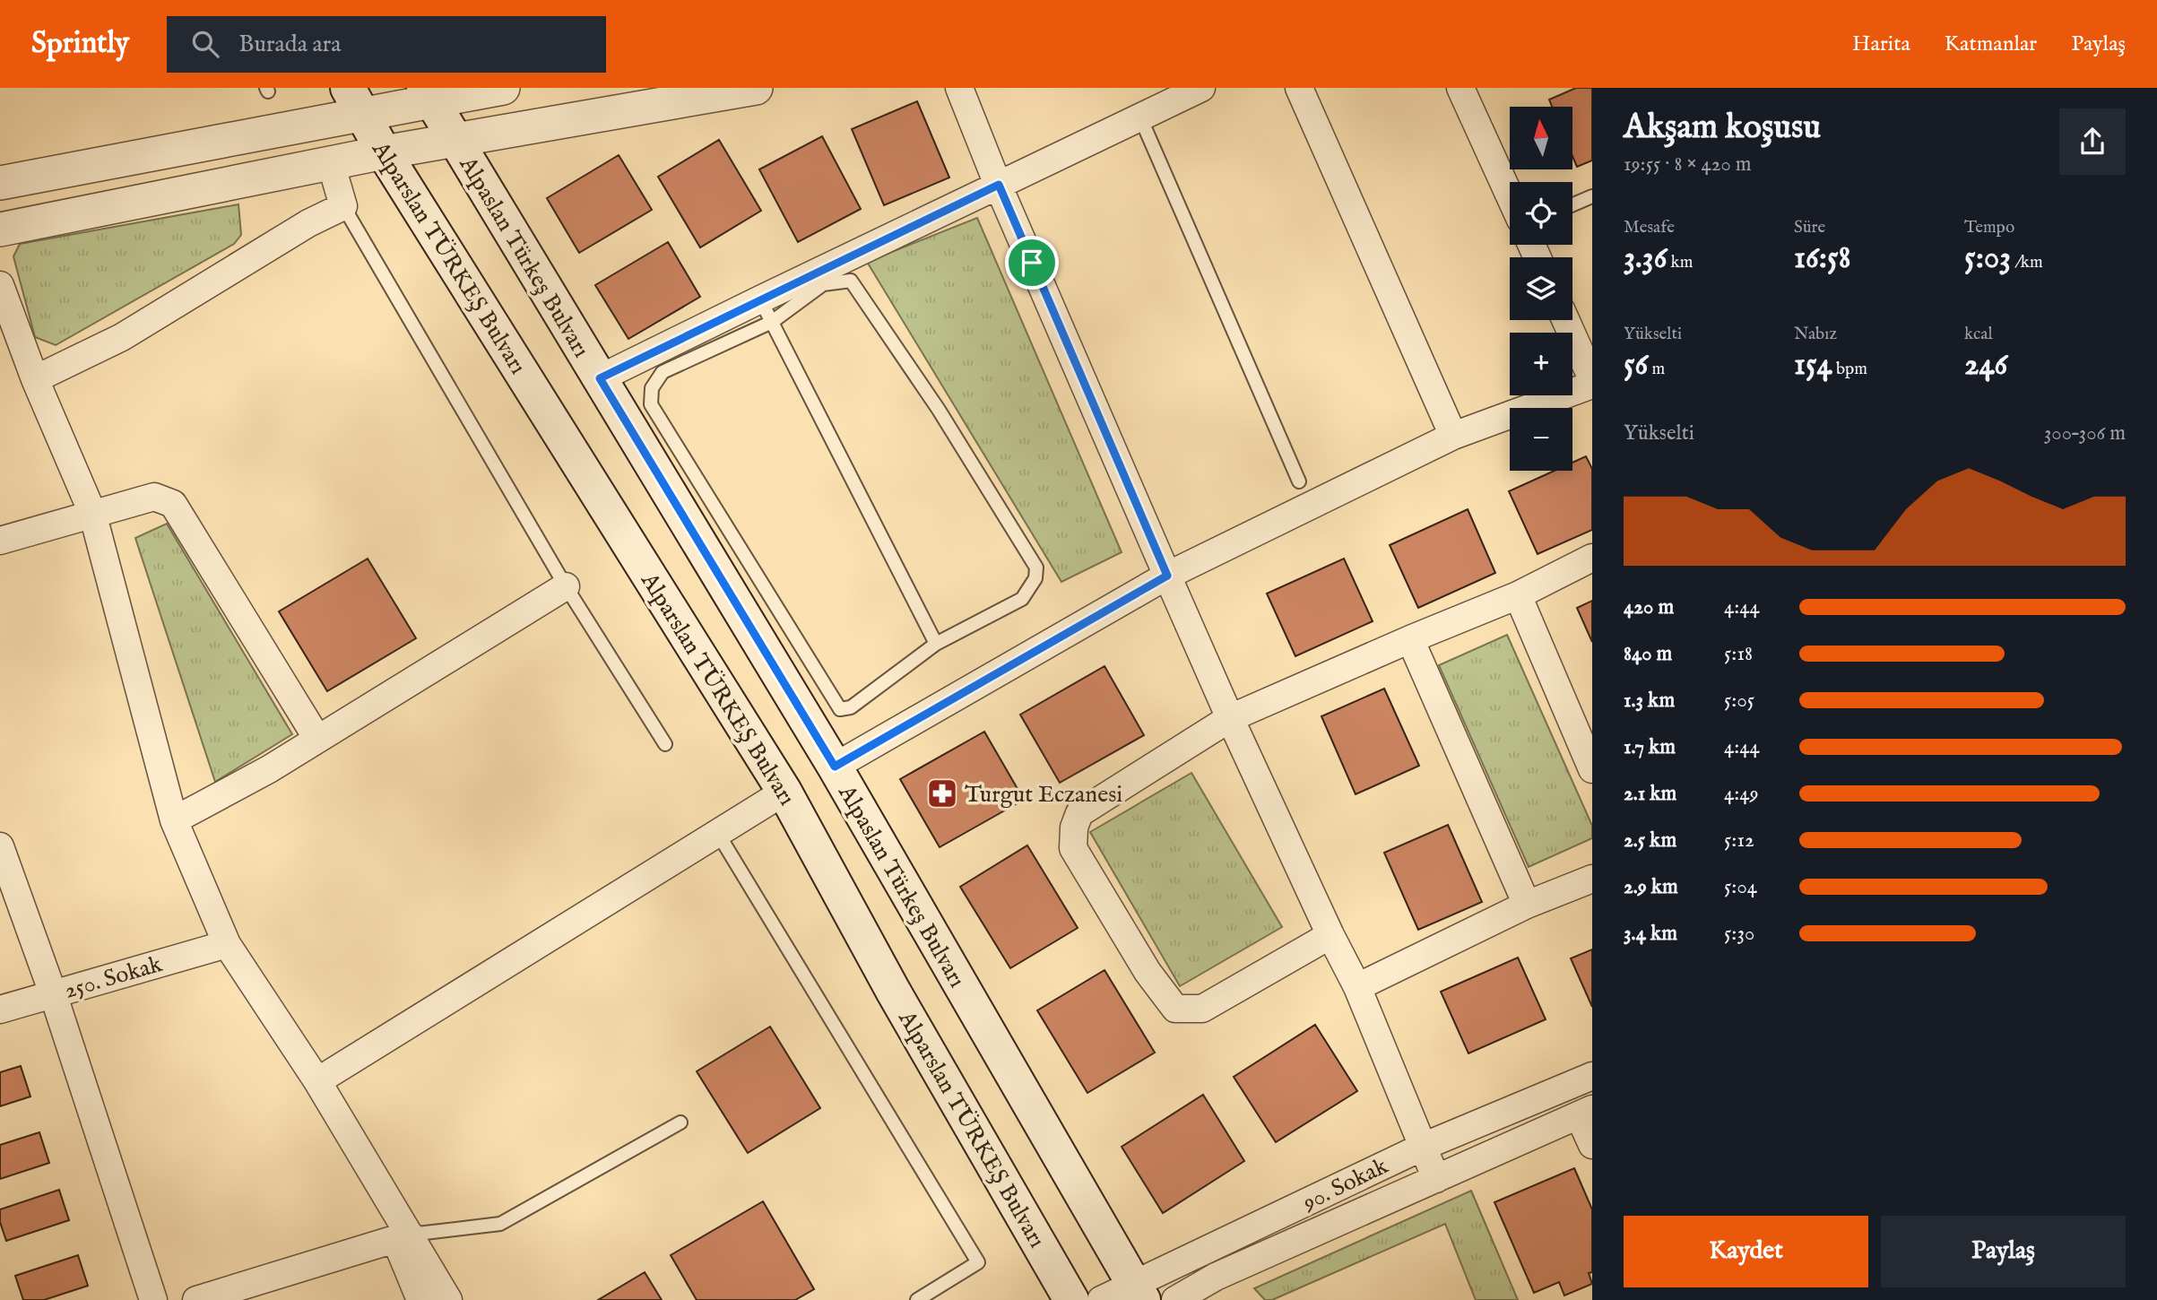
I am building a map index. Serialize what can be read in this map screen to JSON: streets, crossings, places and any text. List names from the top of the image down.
{
  "streets": {
    "main road": ["Alpaslan Türkeş Bulvarı", "Alparslan TÜRKEŞ Bulvarı"],
    "street": ["250. Sokak", "90. Sokak"]
  },
  "crossings": [
    ["Alpaslan Türkeş Bulvarı", "90. Sokak"]
  ],
  "places": {
    "pharmacy": ["Turgut Eczanesi"]
  },
  "north": "top",
  "page": {
    "header": "Sprintly",
    "search": "Burada ara",
    "nav": ["Harita", "Katmanlar", "Paylaş"],
    "heading": ["Akşam koşusu", "19:55 · 8 × 420 m"],
    "map_buttons": ["+", "−"],
    "stats": [
      ["Mesafe", "3.36 km"],
      ["Süre", "16:58"],
      ["Tempo", "5:03 /km"],
      ["Yükselti", "56 m"],
      ["Nabız", "154 bpm"],
      ["kcal", "246"]
    ],
    "chart": ["Yükselti", "300–306 m"],
    "list": [
      {
        "name": "420 m",
        "note": "4:44"
      },
      {
        "name": "840 m",
        "note": "5:18"
      },
      {
        "name": "1.3 km",
        "note": "5:05"
      },
      {
        "name": "1.7 km",
        "note": "4:44"
      },
      {
        "name": "2.1 km",
        "note": "4:49"
      },
      {
        "name": "2.5 km",
        "note": "5:12"
      },
      {
        "name": "2.9 km",
        "note": "5:04"
      },
      {
        "name": "3.4 km",
        "note": "5:30"
      }
    ],
    "buttons": ["Kaydet", "Paylaş"]
  }
}
